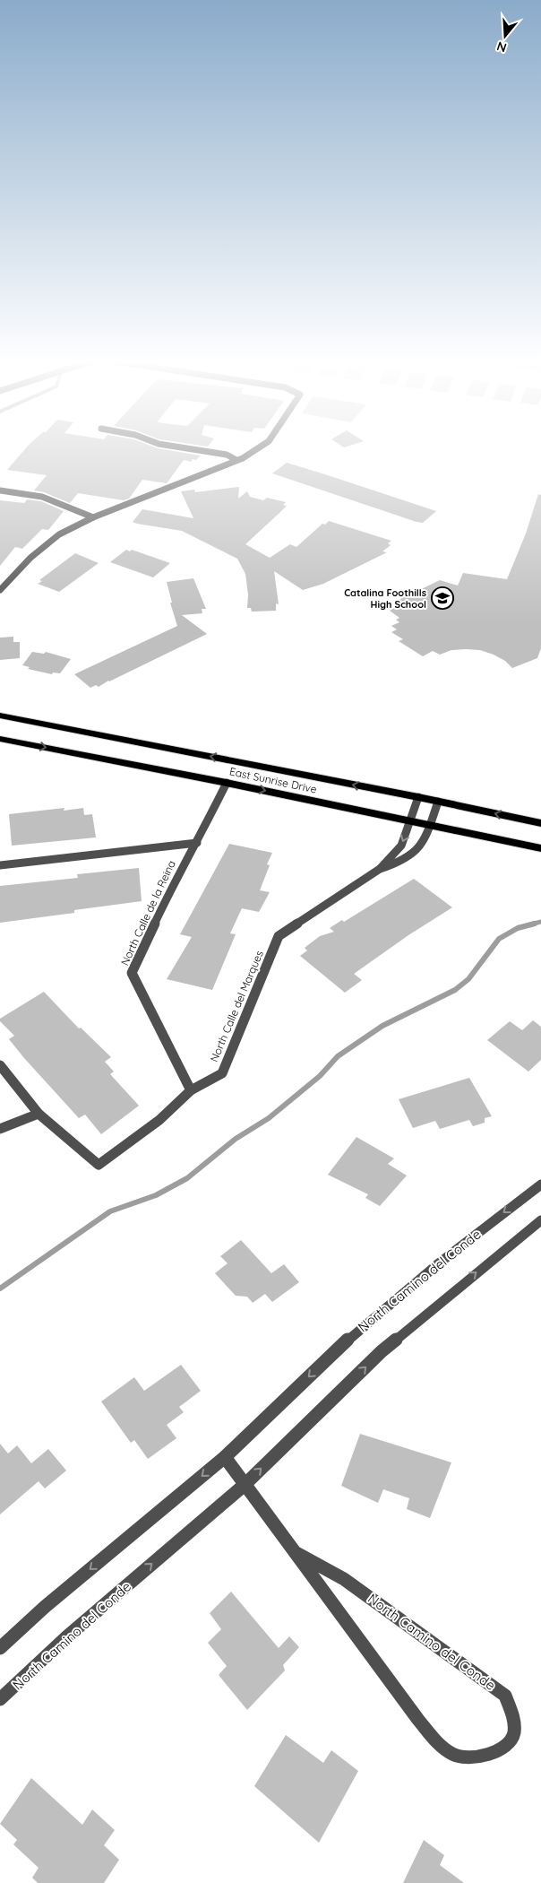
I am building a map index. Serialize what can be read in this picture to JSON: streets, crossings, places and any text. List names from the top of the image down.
{
  "streets": {
    "main road": ["East Sunrise Drive"],
    "street": ["North Calle de la Reina", "North Calle del Marques", "North Camino del Conde"]
  },
  "crossings": [
    ["East Sunrise Drive", "North Calle de la Reina"],
    ["East Sunrise Drive", "North Calle del Marques"],
    ["North Calle de la Reina", "North Calle del Marques"]
  ],
  "places": {
    "school or university": ["Catalina Foothills High School"]
  },
  "north": "bottom"
}
